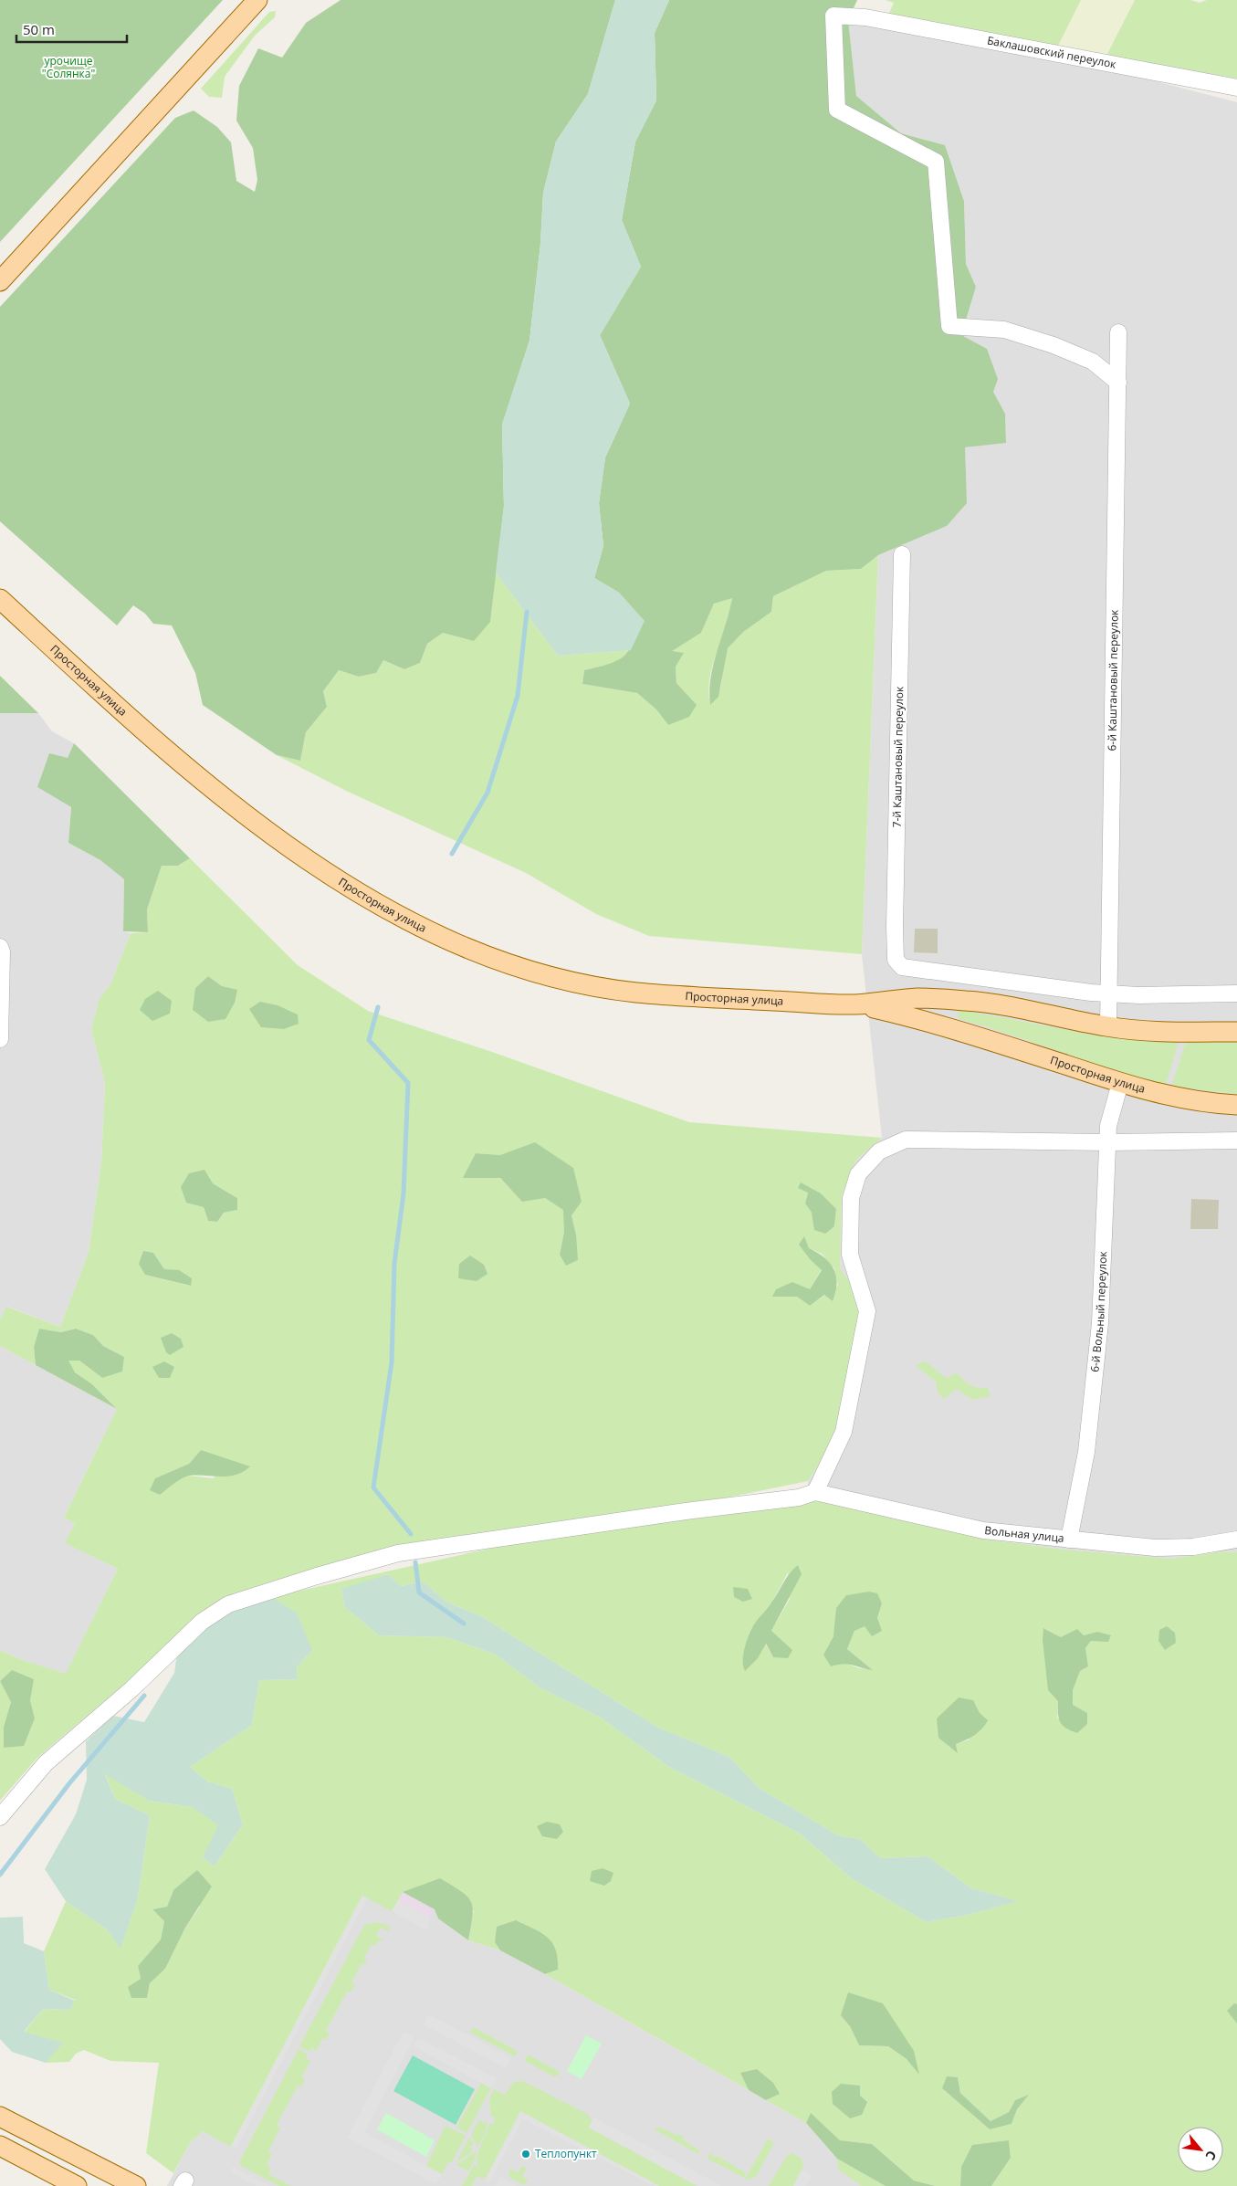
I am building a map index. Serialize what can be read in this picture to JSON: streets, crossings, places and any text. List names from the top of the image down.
{
  "streets": {
    "main road": ["Просторная улица"],
    "street": [
      "Баклашовский переулок",
      "6-й Каштановый переулок",
      "7-й Каштановый переулок",
      "6-й Вольный переулок",
      "Вольная улица"
    ]
  },
  "crossings": [
    ["Баклашовский переулок", "6-й Каштановый переулок"],
    ["Просторная улица", "6-й Каштановый переулок"],
    ["Просторная улица", "6-й Вольный переулок"],
    ["6-й Каштановый переулок", "7-й Каштановый переулок"],
    ["6-й Вольный переулок", "Вольная улица"]
  ],
  "parks": ["урочище \"Солянка\""],
  "places": ["Теплопункт"],
  "scale_bar": "50 m",
  "north": "bottom right"
}
